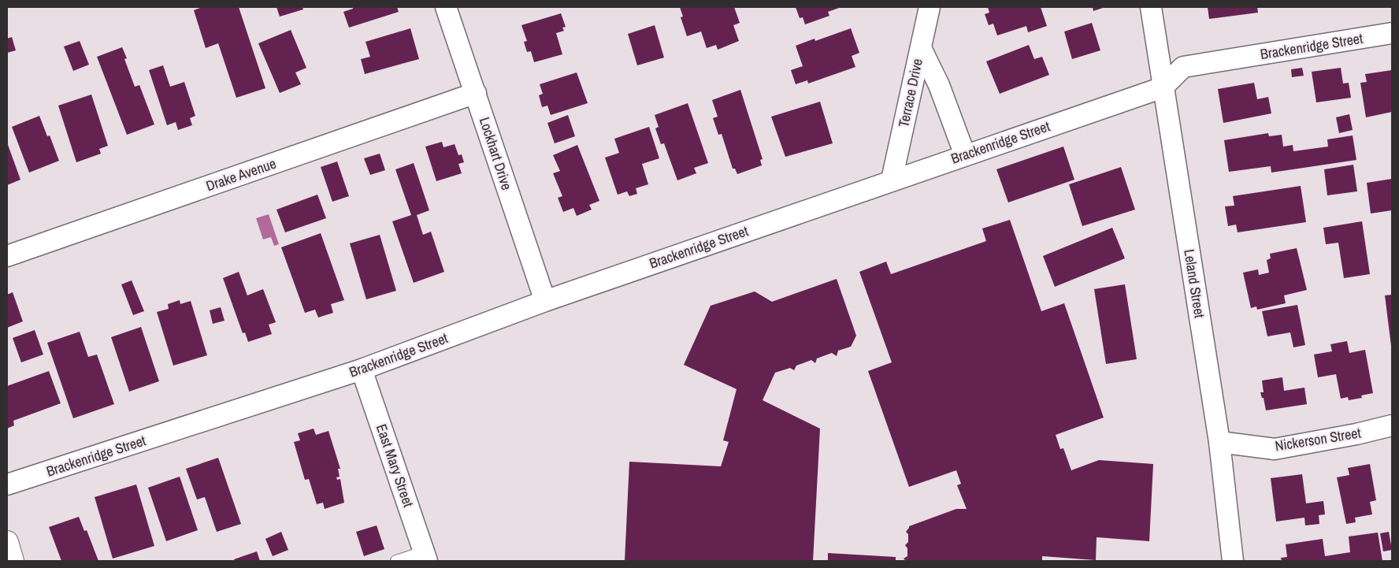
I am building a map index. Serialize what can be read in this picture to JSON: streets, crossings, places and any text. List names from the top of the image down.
{
  "streets": {
    "street": [
      "Brackenridge Street",
      "Terrace Drive",
      "Lockhart Drive",
      "Drake Avenue",
      "Leland Street",
      "Nickerson Street",
      "East Mary Street"
    ]
  },
  "crossings": [
    ["Brackenridge Street", "Terrace Drive"],
    ["Brackenridge Street", "Lockhart Drive"],
    ["Brackenridge Street", "Leland Street"],
    ["Brackenridge Street", "East Mary Street"],
    ["Lockhart Drive", "Drake Avenue"],
    ["Leland Street", "Nickerson Street"]
  ]
}
